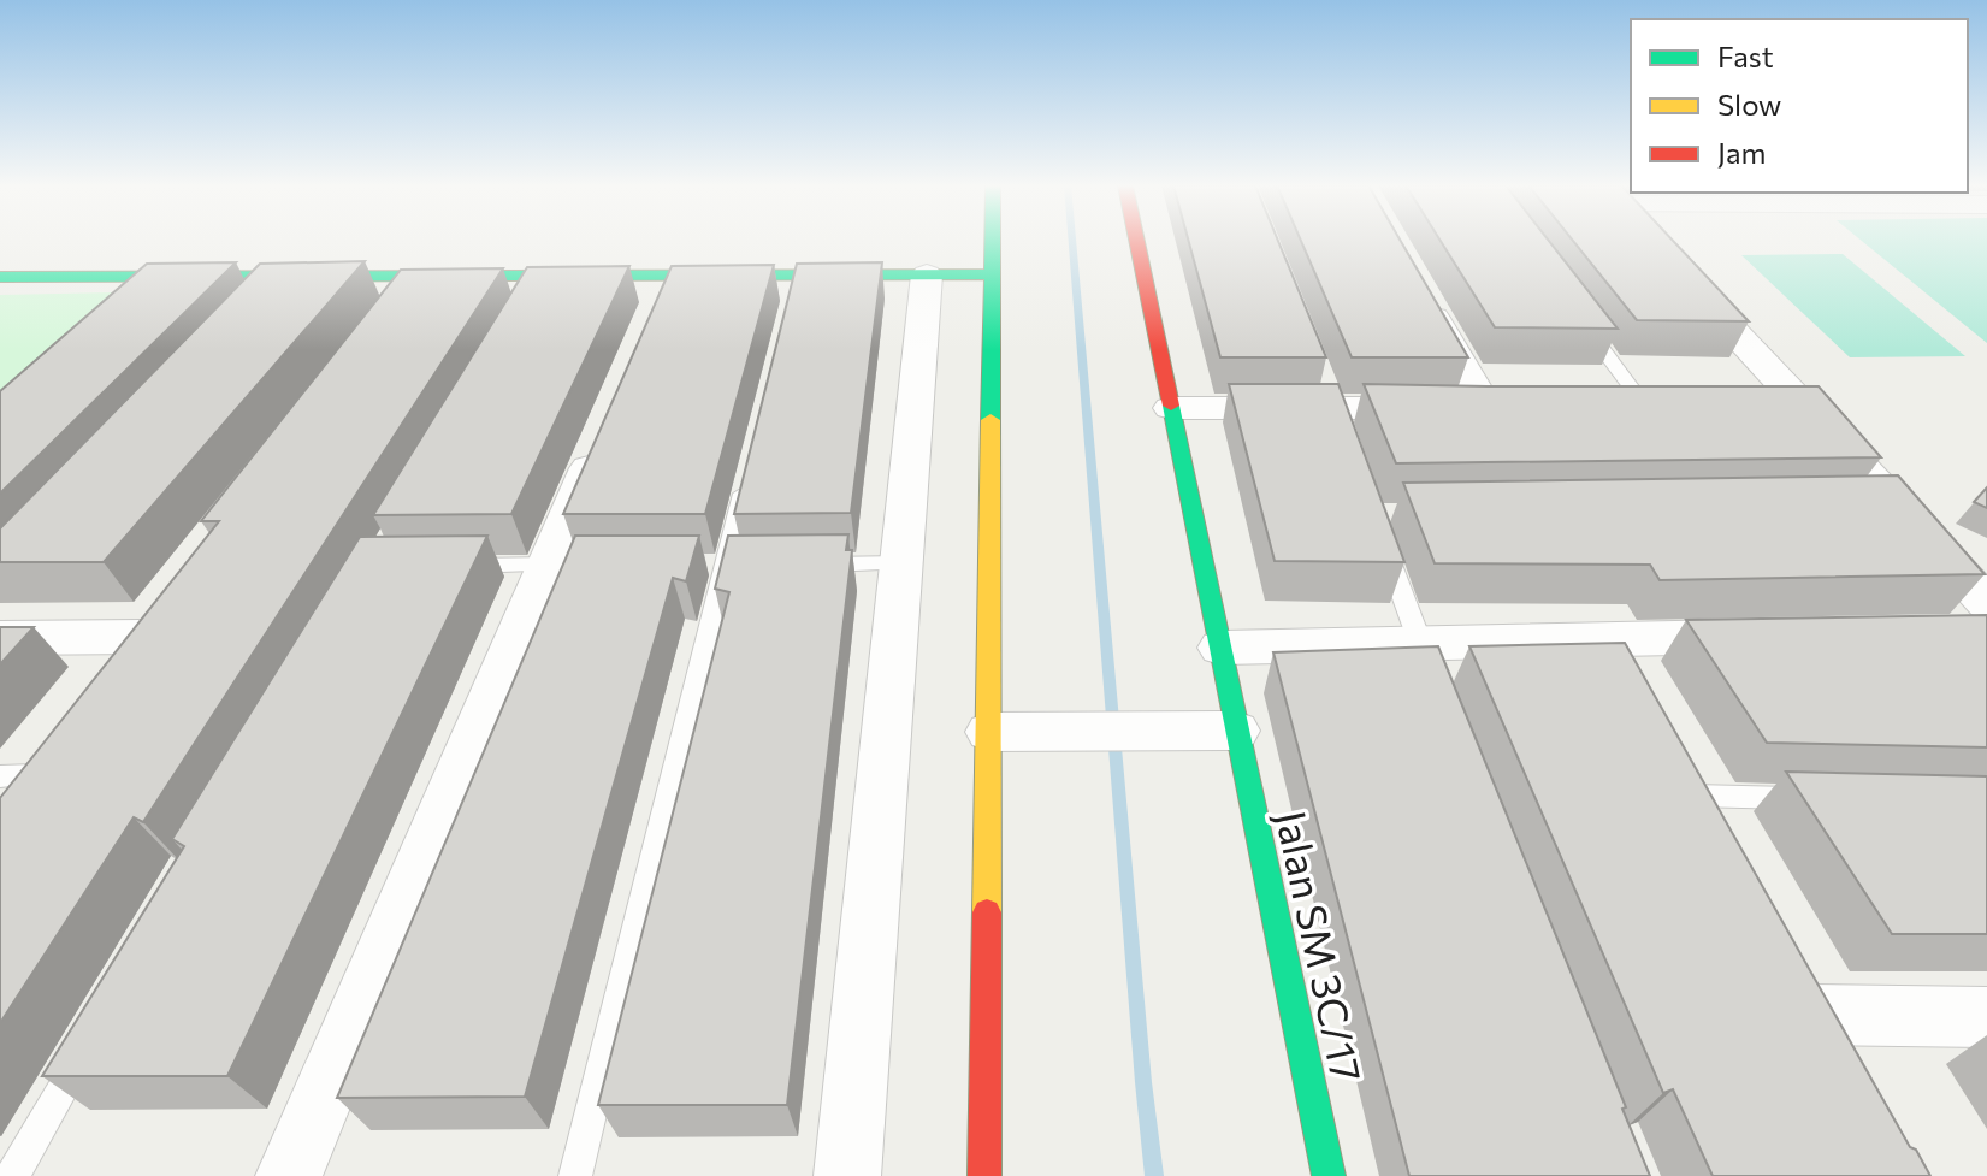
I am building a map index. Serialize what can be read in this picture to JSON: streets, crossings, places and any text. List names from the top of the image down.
{
  "streets": {
    "street": ["Jalan SM 3C/17"]
  },
  "legend": ["Fast", "Slow", "Jam"]
}
